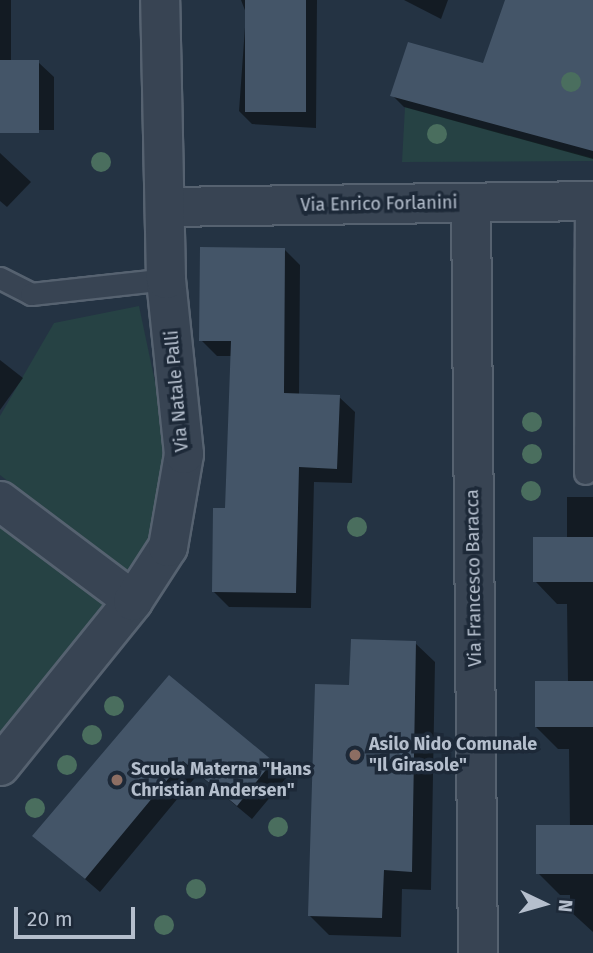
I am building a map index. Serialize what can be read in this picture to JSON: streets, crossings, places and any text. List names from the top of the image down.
{
  "streets": {
    "street": ["Via Enrico Forlanini", "Via Natale Palli", "Via Francesco Baracca"]
  },
  "crossings": [
    ["Via Enrico Forlanini", "Via Natale Palli"],
    ["Via Enrico Forlanini", "Via Francesco Baracca"]
  ],
  "places": ["Asilo Nido Comunale \"Il Girasole\"", "Scuola Materna \"Hans Christian Andersen\""],
  "scale_bar": "20 m",
  "north": "right"
}
